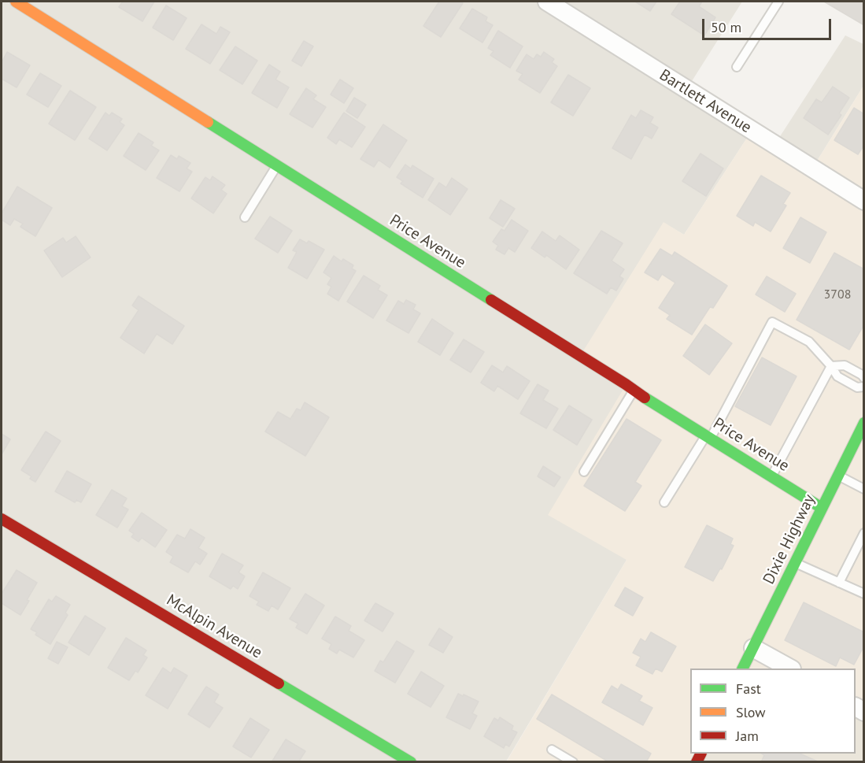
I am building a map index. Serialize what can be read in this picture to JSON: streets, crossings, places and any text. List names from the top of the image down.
{
  "streets": {
    "street": [
      "Bartlett Avenue",
      "Price Avenue",
      "Dixie Highway",
      "McAlpin Avenue"
    ]
  },
  "crossings": [
    ["Price Avenue", "Dixie Highway"]
  ],
  "house_numbers": ["3708"],
  "legend": ["Fast", "Slow", "Jam"],
  "scale_bar": "50 m"
}
